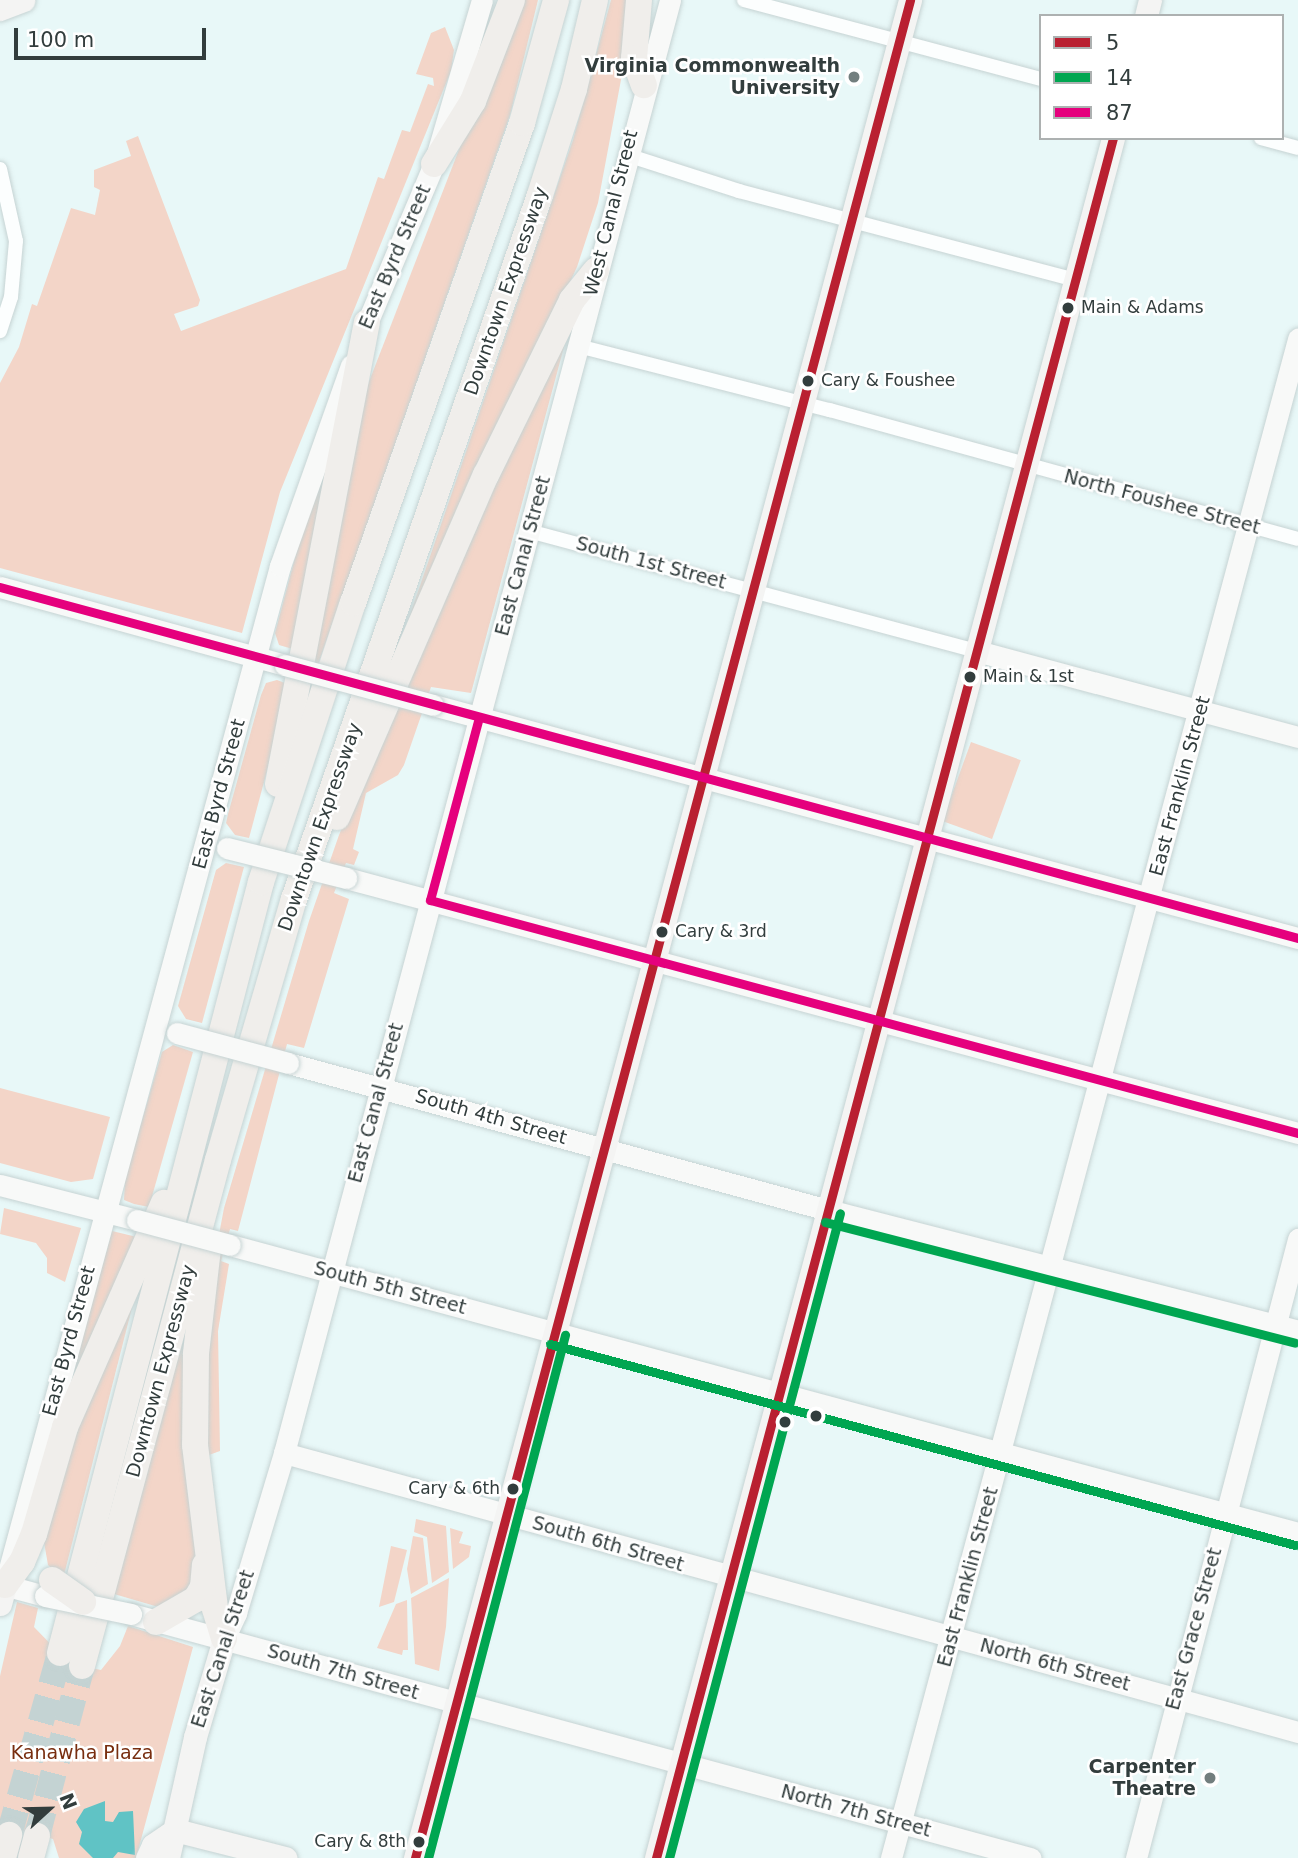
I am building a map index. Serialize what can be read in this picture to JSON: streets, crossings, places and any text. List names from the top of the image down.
{
  "streets": {
    "highway": ["Downtown Expressway"],
    "main road": ["East Canal Street"],
    "street": [
      "West Canal Street",
      "East Byrd Street",
      "North Foushee Street",
      "South 1st Street",
      "East Franklin Street",
      "South 4th Street",
      "South 5th Street",
      "South 6th Street",
      "East Grace Street",
      "North 6th Street",
      "South 7th Street",
      "North 7th Street"
    ]
  },
  "crossings": [
    ["West Canal Street", "North Foushee Street"],
    ["West Canal Street", "East Canal Street"],
    ["East Byrd Street", "South 4th Street"],
    ["East Byrd Street", "South 5th Street"],
    ["North Foushee Street", "East Canal Street"],
    ["North Foushee Street", "East Franklin Street"],
    ["East Canal Street", "South 1st Street"],
    ["East Canal Street", "South 4th Street"],
    ["East Canal Street", "South 5th Street"],
    ["East Canal Street", "South 6th Street"],
    ["East Canal Street", "South 7th Street"],
    ["East Franklin Street", "South 4th Street"],
    ["East Franklin Street", "South 5th Street"],
    ["East Franklin Street", "North 6th Street"],
    ["East Franklin Street", "North 7th Street"],
    ["South 4th Street", "East Grace Street"],
    ["South 5th Street", "East Grace Street"],
    ["South 6th Street", "North 6th Street"],
    ["East Grace Street", "North 6th Street"],
    ["South 7th Street", "North 7th Street"]
  ],
  "parks": ["Kanawha Plaza"],
  "places": [
    "Virginia Commonwealth University",
    "Main & Adams",
    "Cary & Foushee",
    "Main & 1st",
    "Cary & 3rd",
    "Cary & 6th",
    "Carpenter Theatre",
    "Cary & 8th"
  ],
  "lines": ["transit line 5", "transit line 87", "transit line 14"],
  "legend": ["5", "14", "87"],
  "scale_bar": "100 m",
  "north": "right"
}
